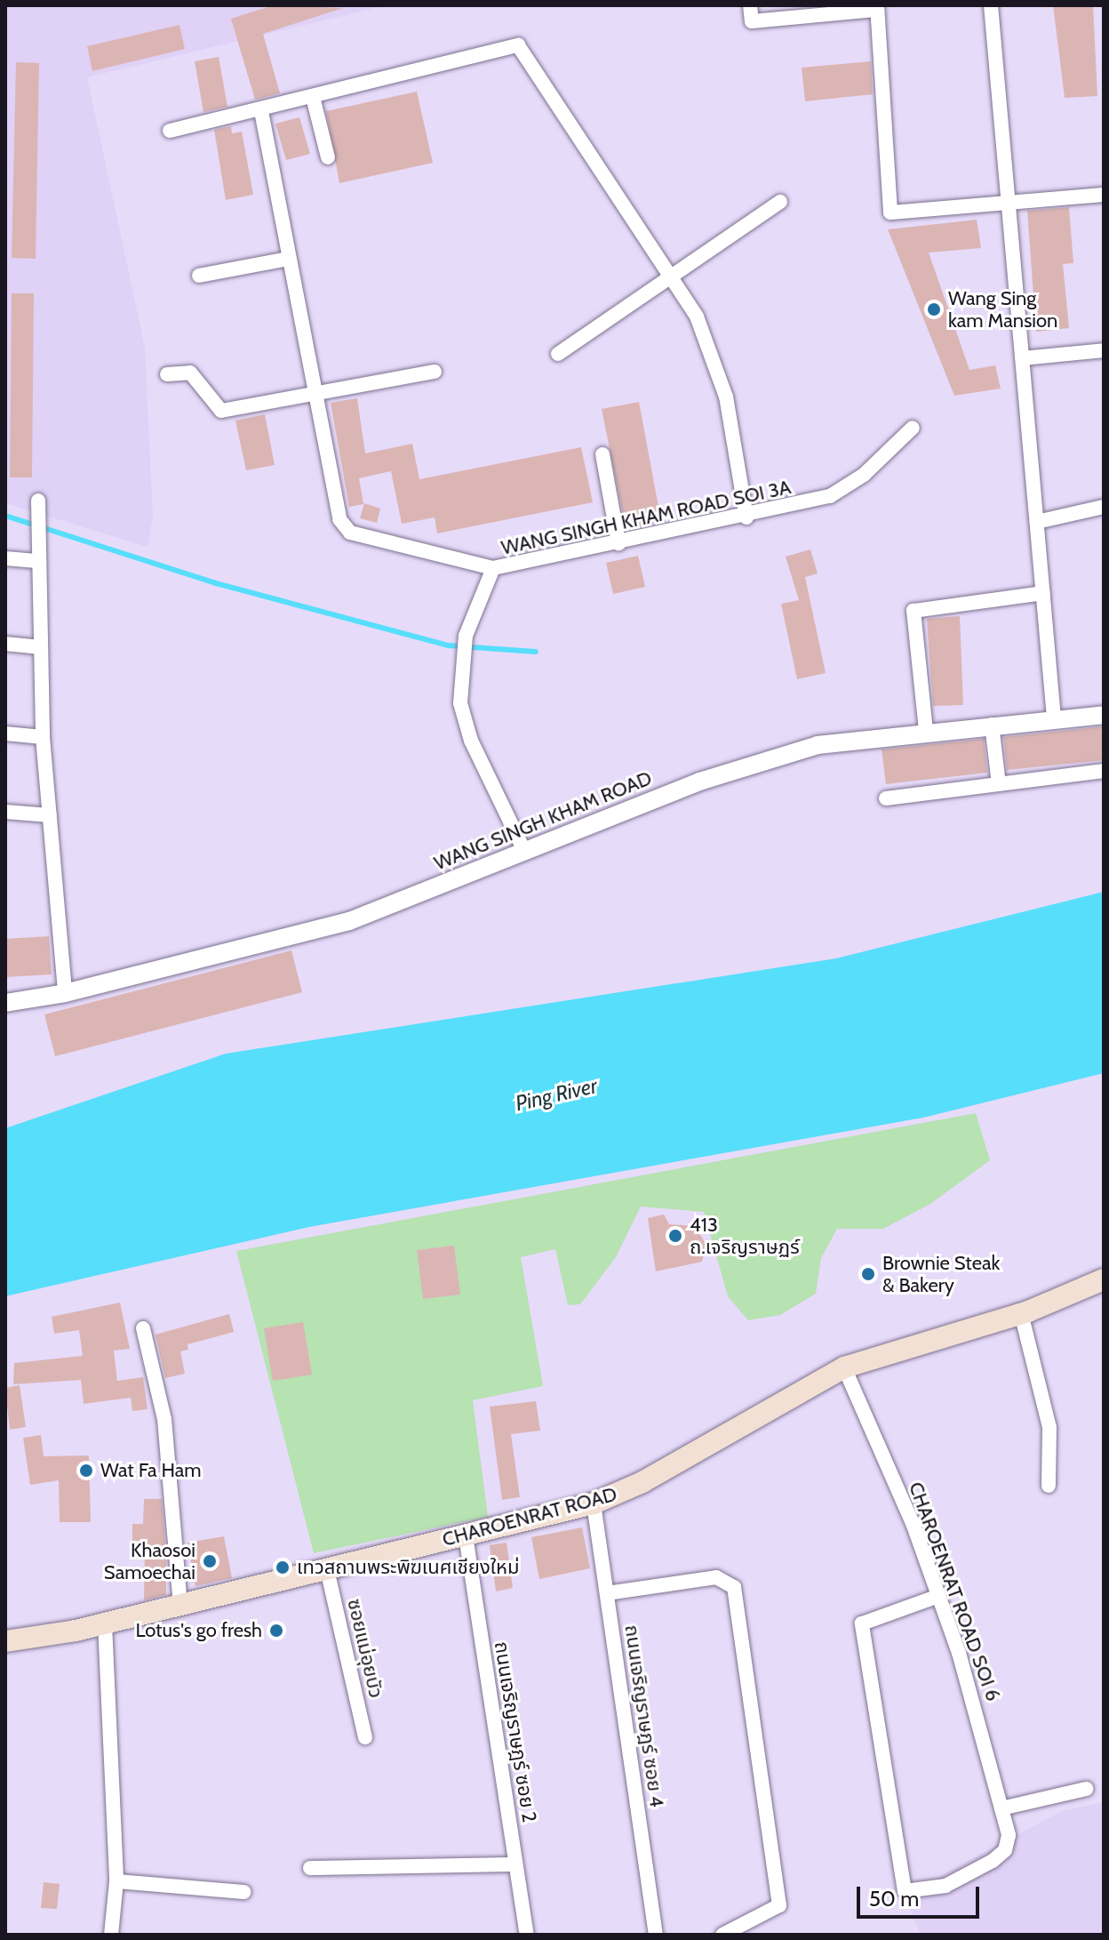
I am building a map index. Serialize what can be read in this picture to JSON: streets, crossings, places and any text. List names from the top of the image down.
{
  "streets": {
    "main road": ["CHAROENRAT ROAD"],
    "street": [
      "WANG SINGH KHAM ROAD SOI 3A",
      "WANG SINGH KHAM ROAD",
      "CHAROENRAT ROAD SOI 6",
      "ซอยแม่อุยบัว",
      "ถนนเจริญราษฎร์ ซอย 4",
      "ถนนเจริญราษฎร์ ซอย 2"
    ]
  },
  "crossings": [
    ["WANG SINGH KHAM ROAD SOI 3A", "WANG SINGH KHAM ROAD"],
    ["CHAROENRAT ROAD", "CHAROENRAT ROAD SOI 6"],
    ["CHAROENRAT ROAD", "ซอยแม่อุยบัว"],
    ["CHAROENRAT ROAD", "ถนนเจริญราษฎร์ ซอย 4"],
    ["CHAROENRAT ROAD", "ถนนเจริญราษฎร์ ซอย 2"]
  ],
  "water": ["Ping River"],
  "places": [
    "Wang Sing kam Mansion",
    "413 ถ.เจริญราษฏร์",
    "Brownie Steak & Bakery",
    "Wat Fa Ham",
    "Khaosoi Samoechai",
    "เทวสถานพระพิฆเนศเชียงใหม่",
    "Lotus's go fresh"
  ],
  "scale_bar": "50 m"
}
